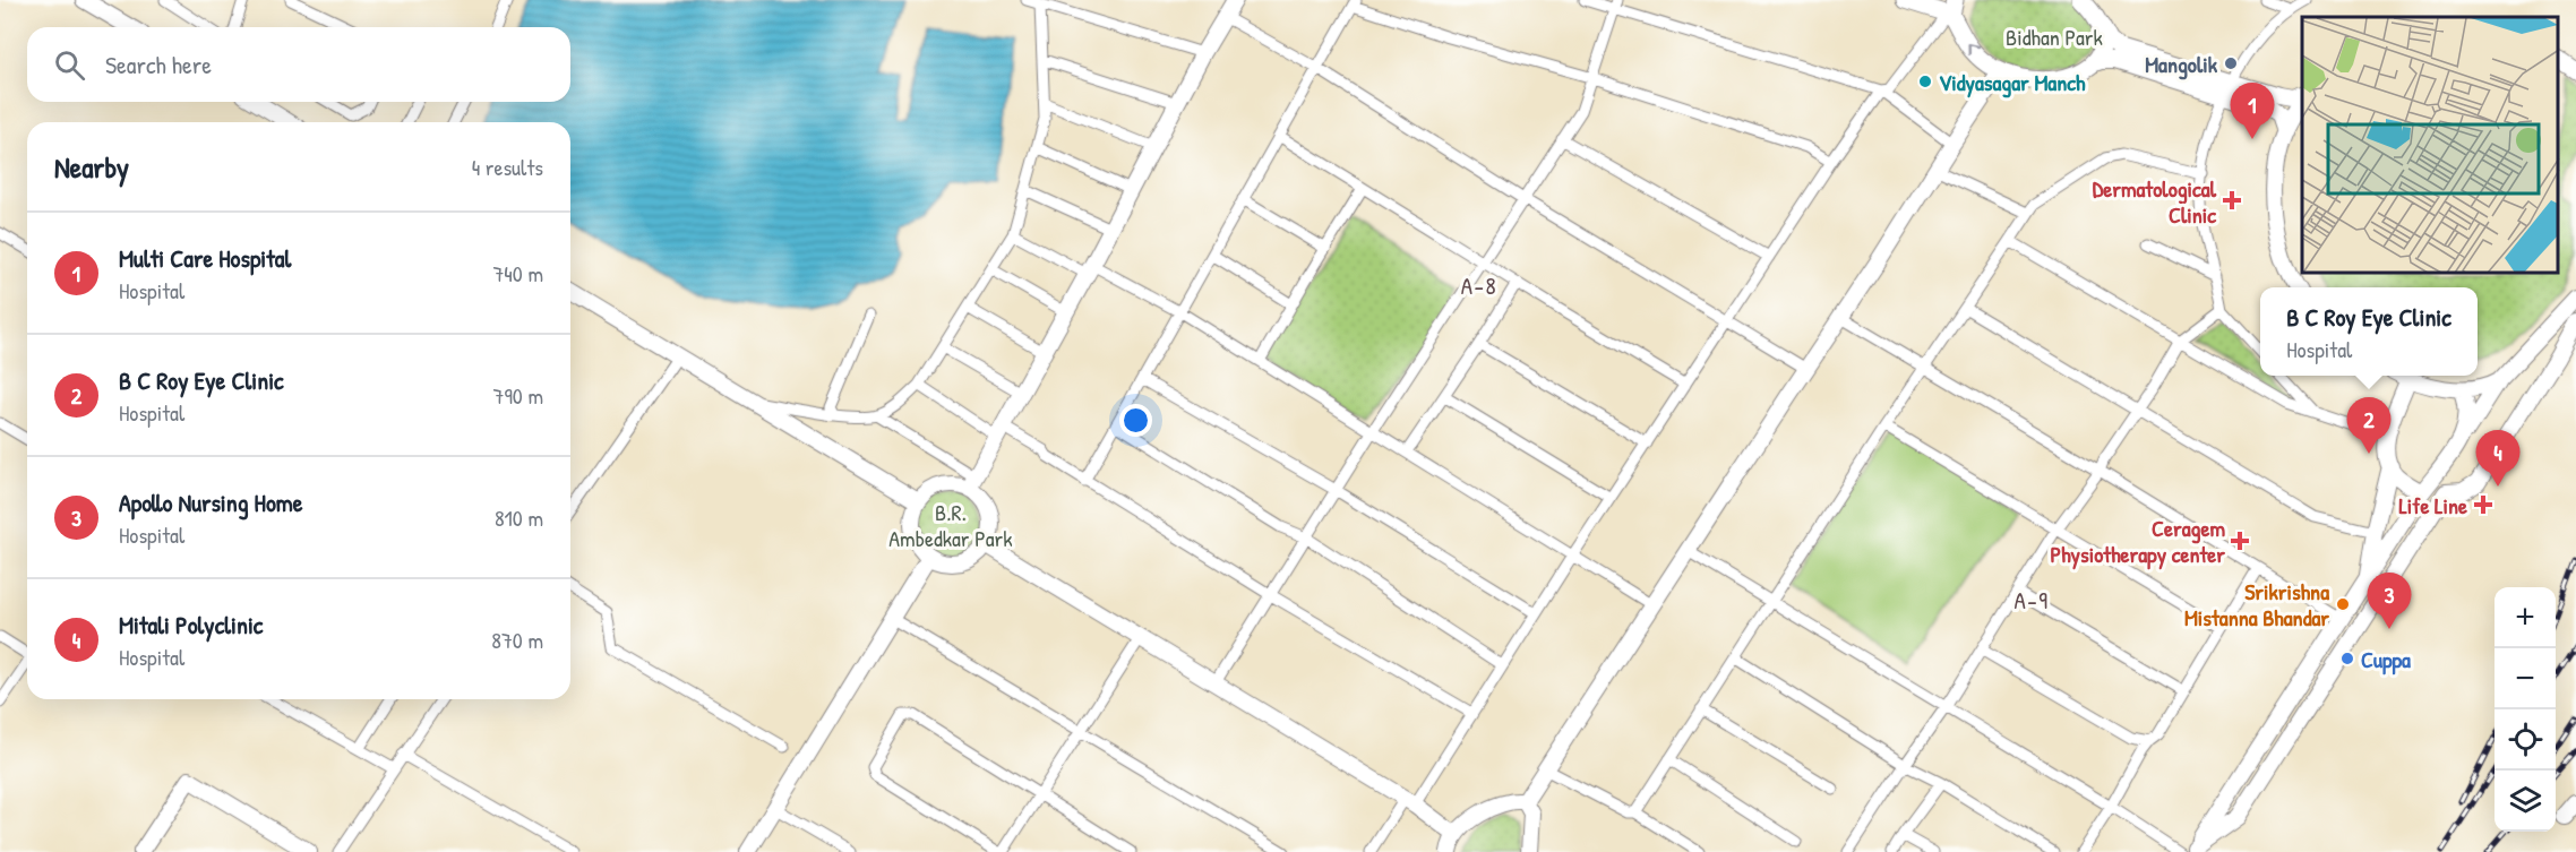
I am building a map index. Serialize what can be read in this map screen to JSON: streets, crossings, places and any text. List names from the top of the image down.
{
  "districts": ["A-8", "A-9"],
  "parks": ["Bidhan Park", "B.R. Ambedkar Park"],
  "places": {
    "other": [
      "Mangolik",
      "Vidyasagar Manch",
      "Srikrishna Mistanna Bhandar",
      "Cuppa"
    ],
    "health": ["Dermatological Clinic", "Life Line", "Ceragem Physiotherapy center"]
  },
  "page": {
    "search": "Search here",
    "pins": [
      "1",
      "2",
      "4",
      "3"
    ],
    "heading": ["Nearby", "4 results"],
    "list": [
      {
        "mark": "1",
        "name": "Multi Care Hospital",
        "note": "Hospital",
        "value": "740 m"
      },
      {
        "mark": "2",
        "name": "B C Roy Eye Clinic",
        "note": "Hospital",
        "value": "790 m"
      },
      {
        "mark": "3",
        "name": "Apollo Nursing Home",
        "note": "Hospital",
        "value": "810 m"
      },
      {
        "mark": "4",
        "name": "Mitali Polyclinic",
        "note": "Hospital",
        "value": "870 m"
      }
    ],
    "popup": ["B C Roy Eye Clinic", "Hospital"],
    "map_buttons": ["+", "−"]
  }
}
